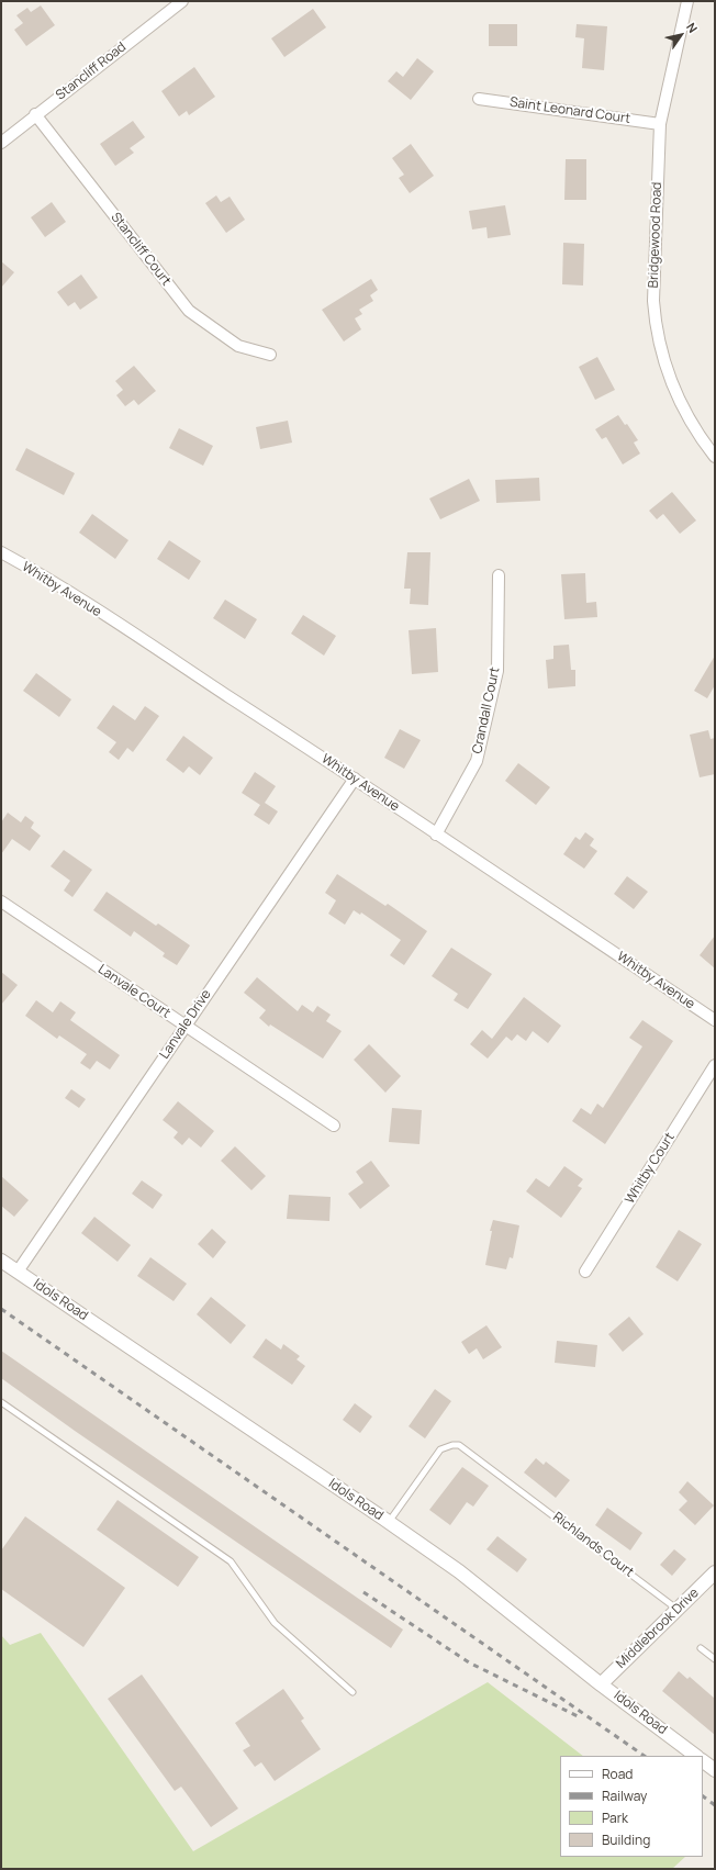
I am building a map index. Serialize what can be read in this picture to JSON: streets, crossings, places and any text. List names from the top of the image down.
{
  "streets": {
    "street": [
      "Stancliff Road",
      "Saint Leonard Court",
      "Bridgewood Road",
      "Stancliff Court",
      "Whitby Avenue",
      "Crandall Court",
      "Lanvale Court",
      "Lanvale Drive",
      "Whitby Court",
      "Idols Road",
      "Middlebrook Drive"
    ],
    "lane": ["Richlands Court"]
  },
  "crossings": [
    ["Stancliff Road", "Stancliff Court"],
    ["Saint Leonard Court", "Bridgewood Road"],
    ["Whitby Avenue", "Crandall Court"],
    ["Whitby Avenue", "Lanvale Drive"],
    ["Lanvale Court", "Lanvale Drive"],
    ["Lanvale Drive", "Idols Road"],
    ["Idols Road", "Richlands Court"],
    ["Idols Road", "Middlebrook Drive"],
    ["Richlands Court", "Middlebrook Drive"]
  ],
  "legend": [
    "Road",
    "Railway",
    "Park",
    "Building"
  ],
  "north": "top right"
}
